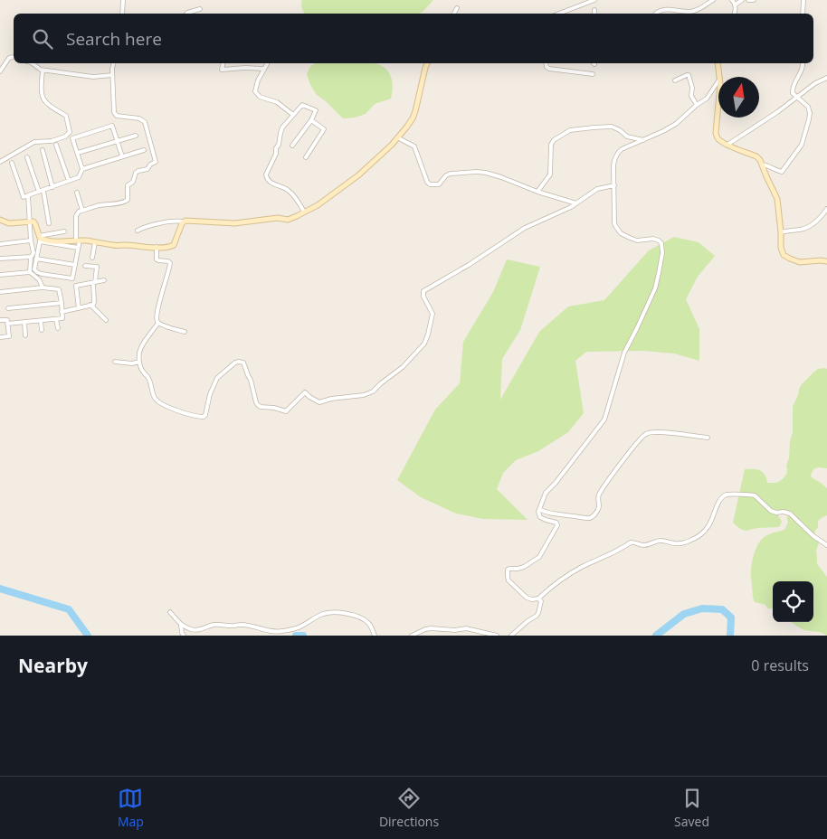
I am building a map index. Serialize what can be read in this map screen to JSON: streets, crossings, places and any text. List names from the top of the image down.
{
  "north": "top",
  "page": {
    "search": "Search here",
    "heading": ["Nearby", "0 results"],
    "nav": ["Map", "Directions", "Saved"]
  }
}
